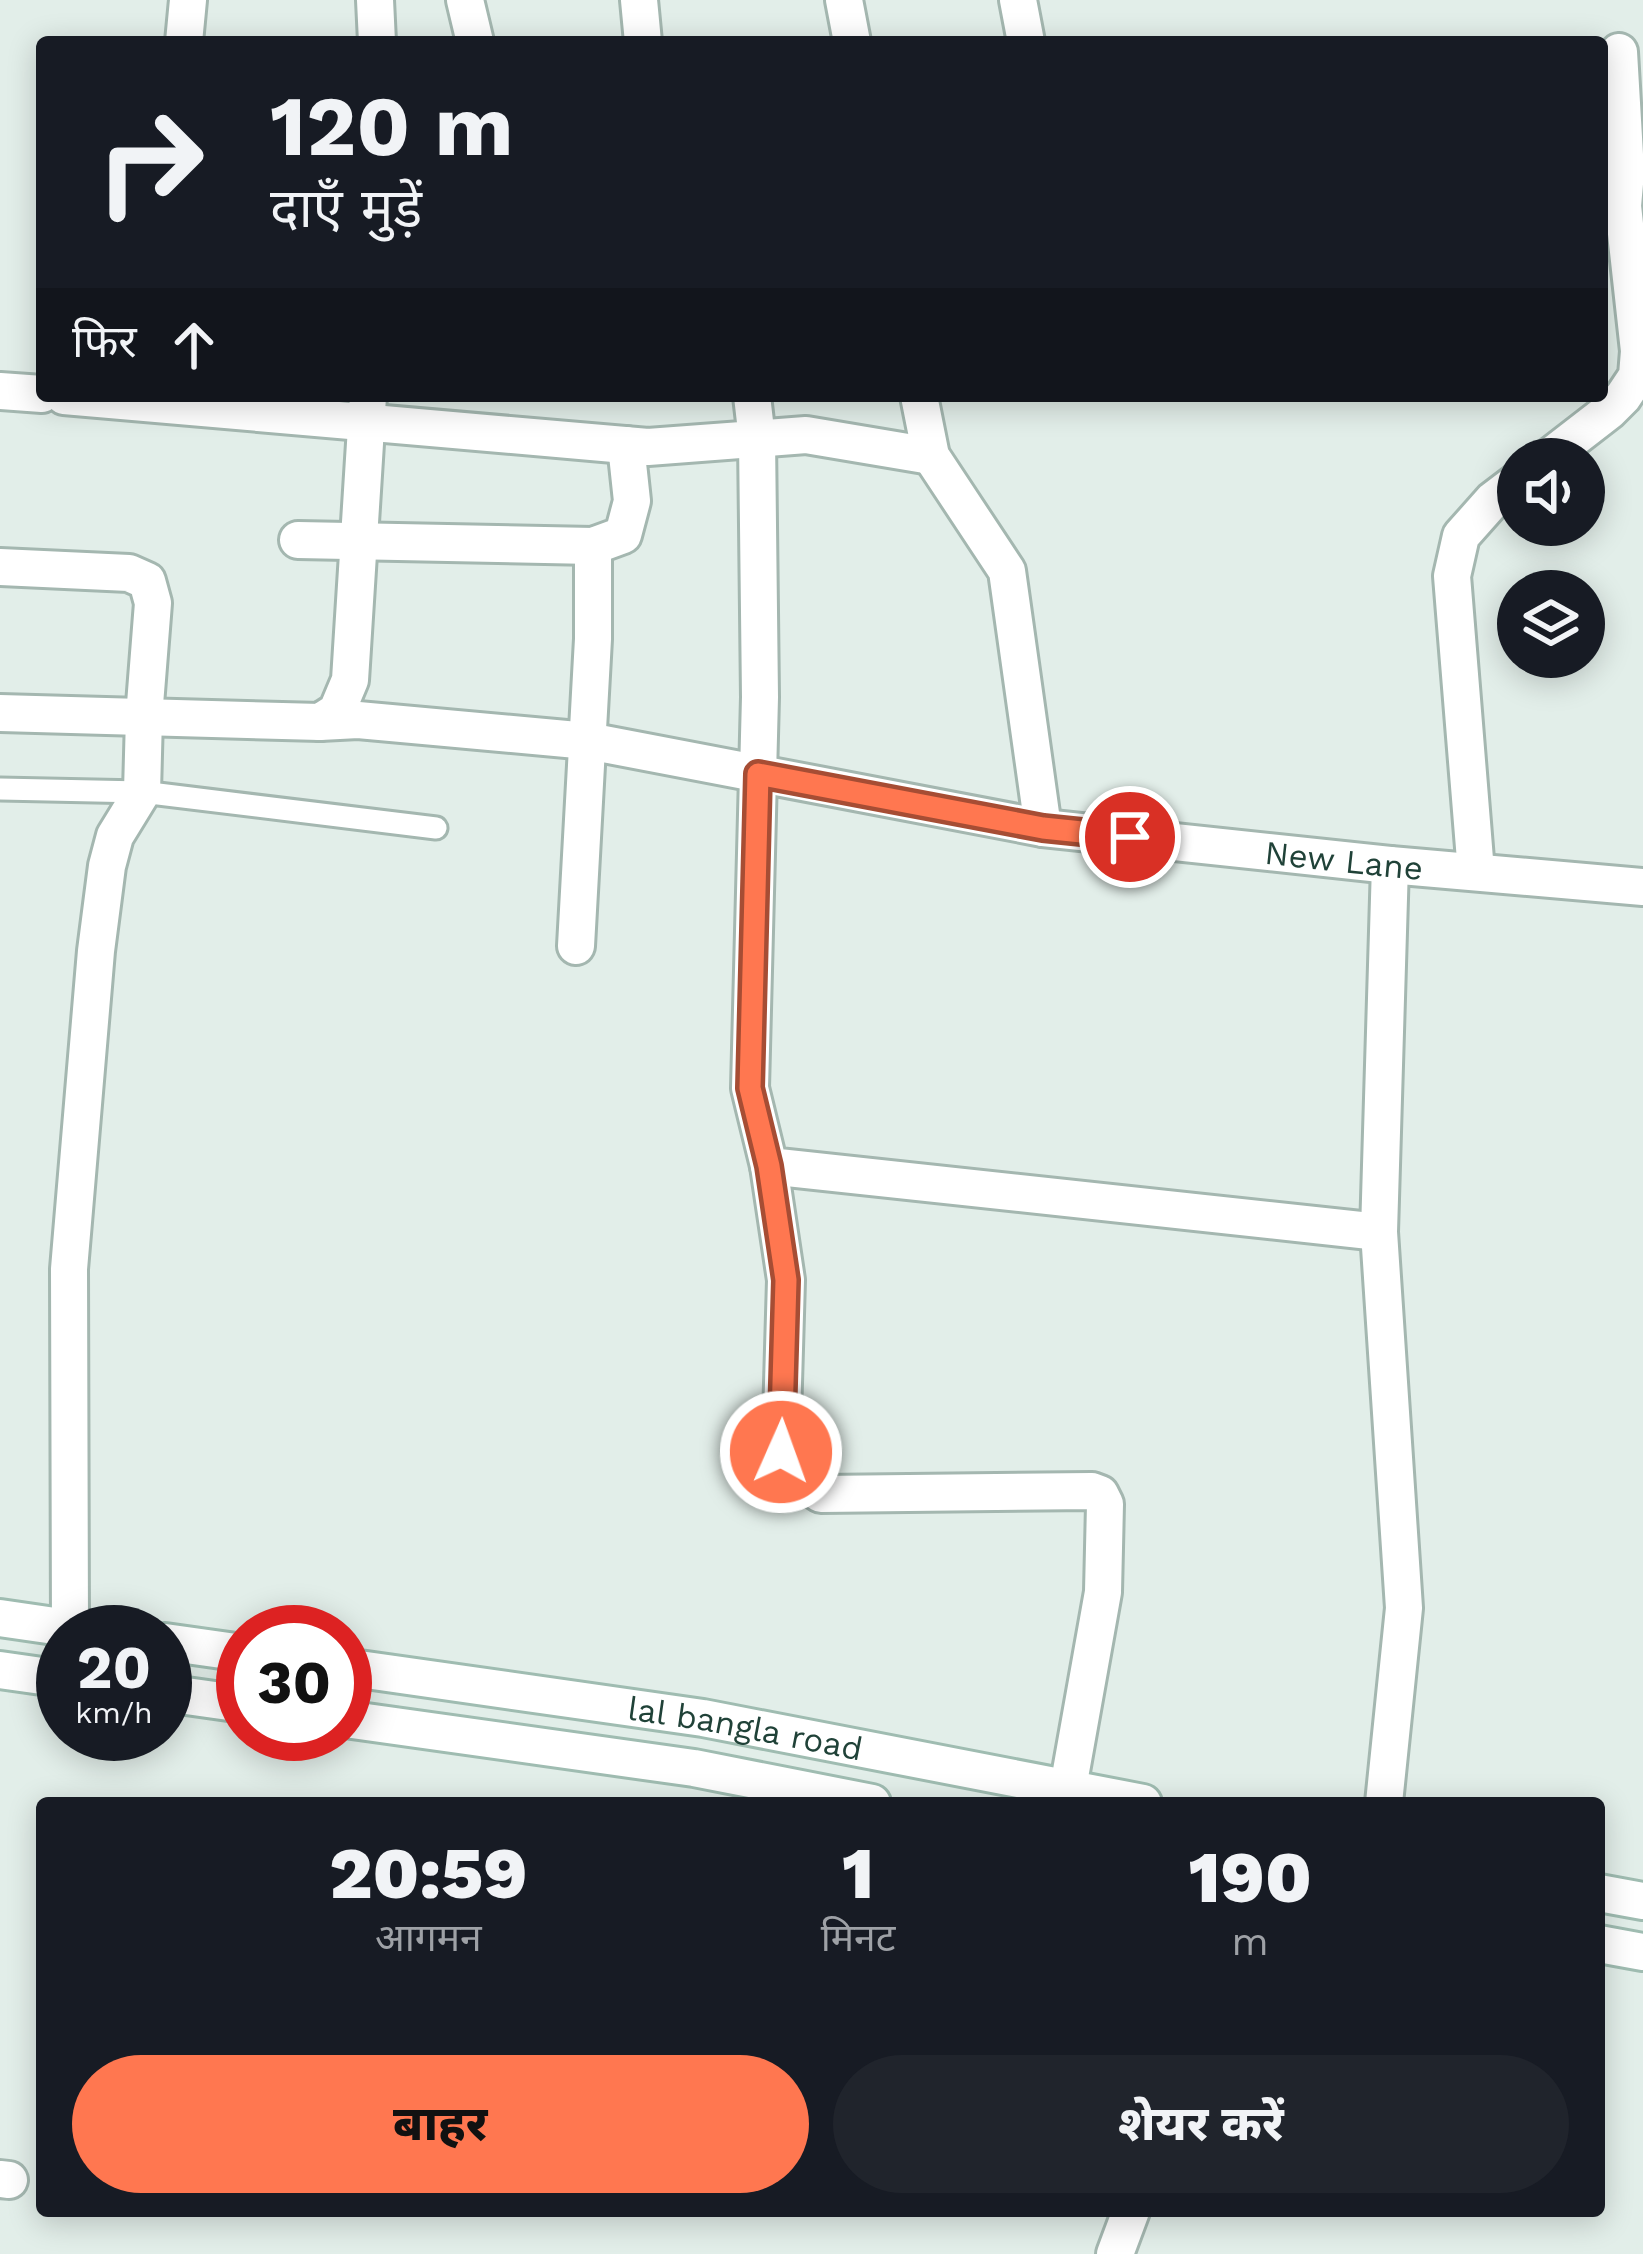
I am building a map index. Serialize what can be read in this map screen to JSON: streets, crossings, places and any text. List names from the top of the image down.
{
  "streets": {
    "street": ["New Lane", "lal bangla road"]
  },
  "page": {
    "turn": ["120 m", "दाएँ मुड़ें"],
    "then": "फिर",
    "speed": "20 km/h",
    "limit": "30",
    "eta": [
      "20:59",
      "आगमन",
      "1",
      "मिनट",
      "190",
      "m"
    ],
    "buttons": ["बाहर", "शेयर करें"]
  }
}
